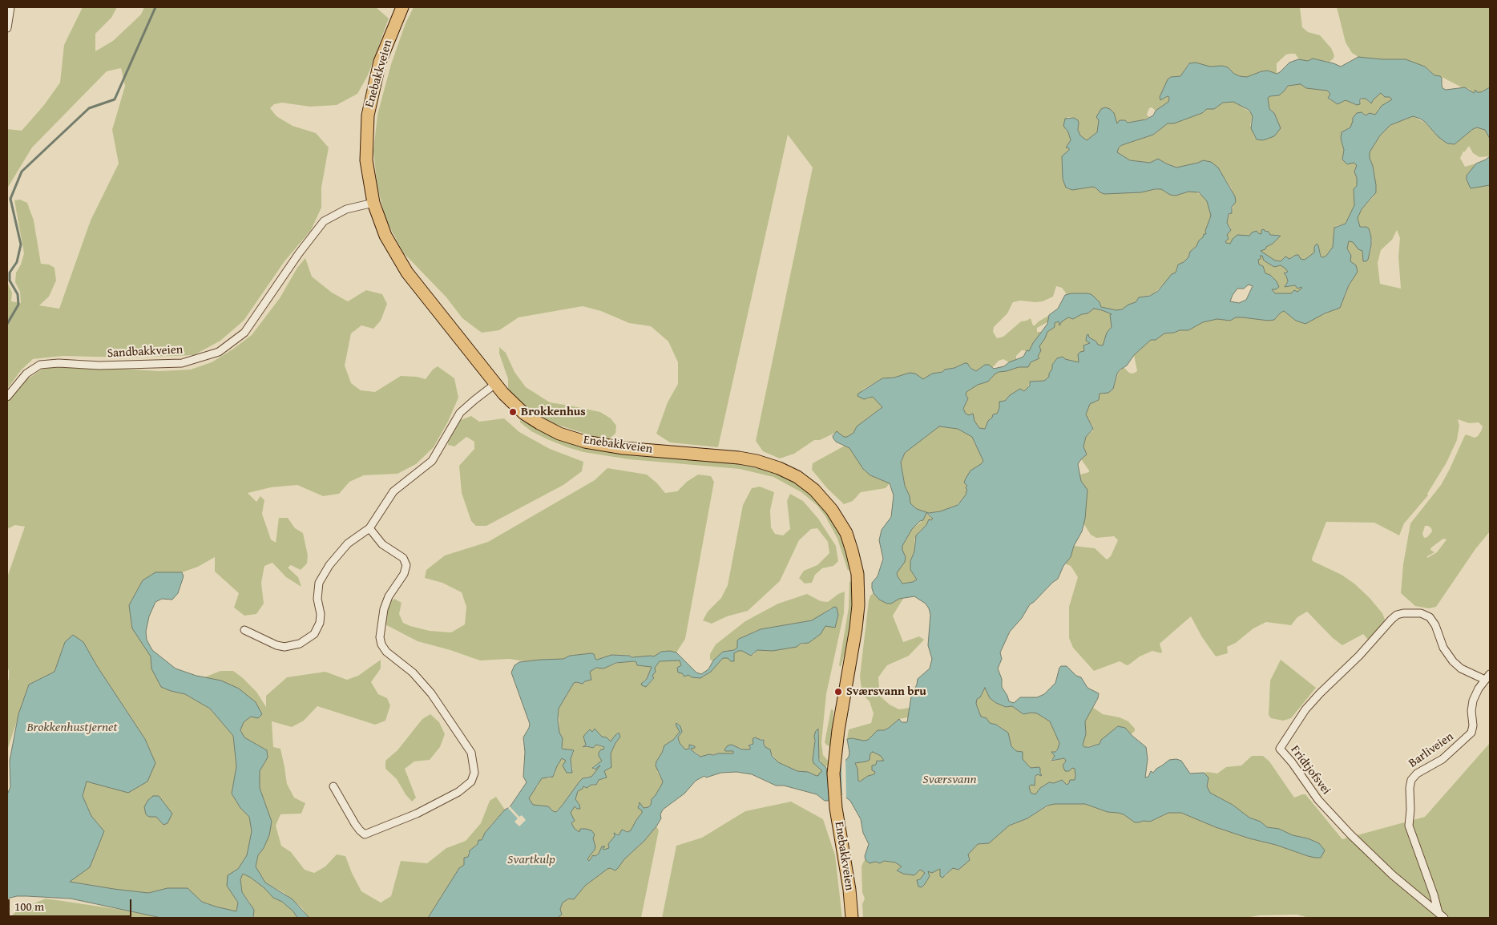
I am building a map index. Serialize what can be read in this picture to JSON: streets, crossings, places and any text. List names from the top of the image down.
{
  "streets": {
    "main road": ["Enebakkveien"],
    "street": ["Sandbakkveien", "Barliveien", "Fridtjofsvei"]
  },
  "crossings": [
    ["Enebakkveien", "Sandbakkveien"],
    ["Barliveien", "Fridtjofsvei"]
  ],
  "water": ["Brokkenhustjernet", "Sværsvann", "Svartkulp"],
  "places": ["Brokkenhus", "Sværsvann bru"],
  "scale_bar": "100 m"
}
